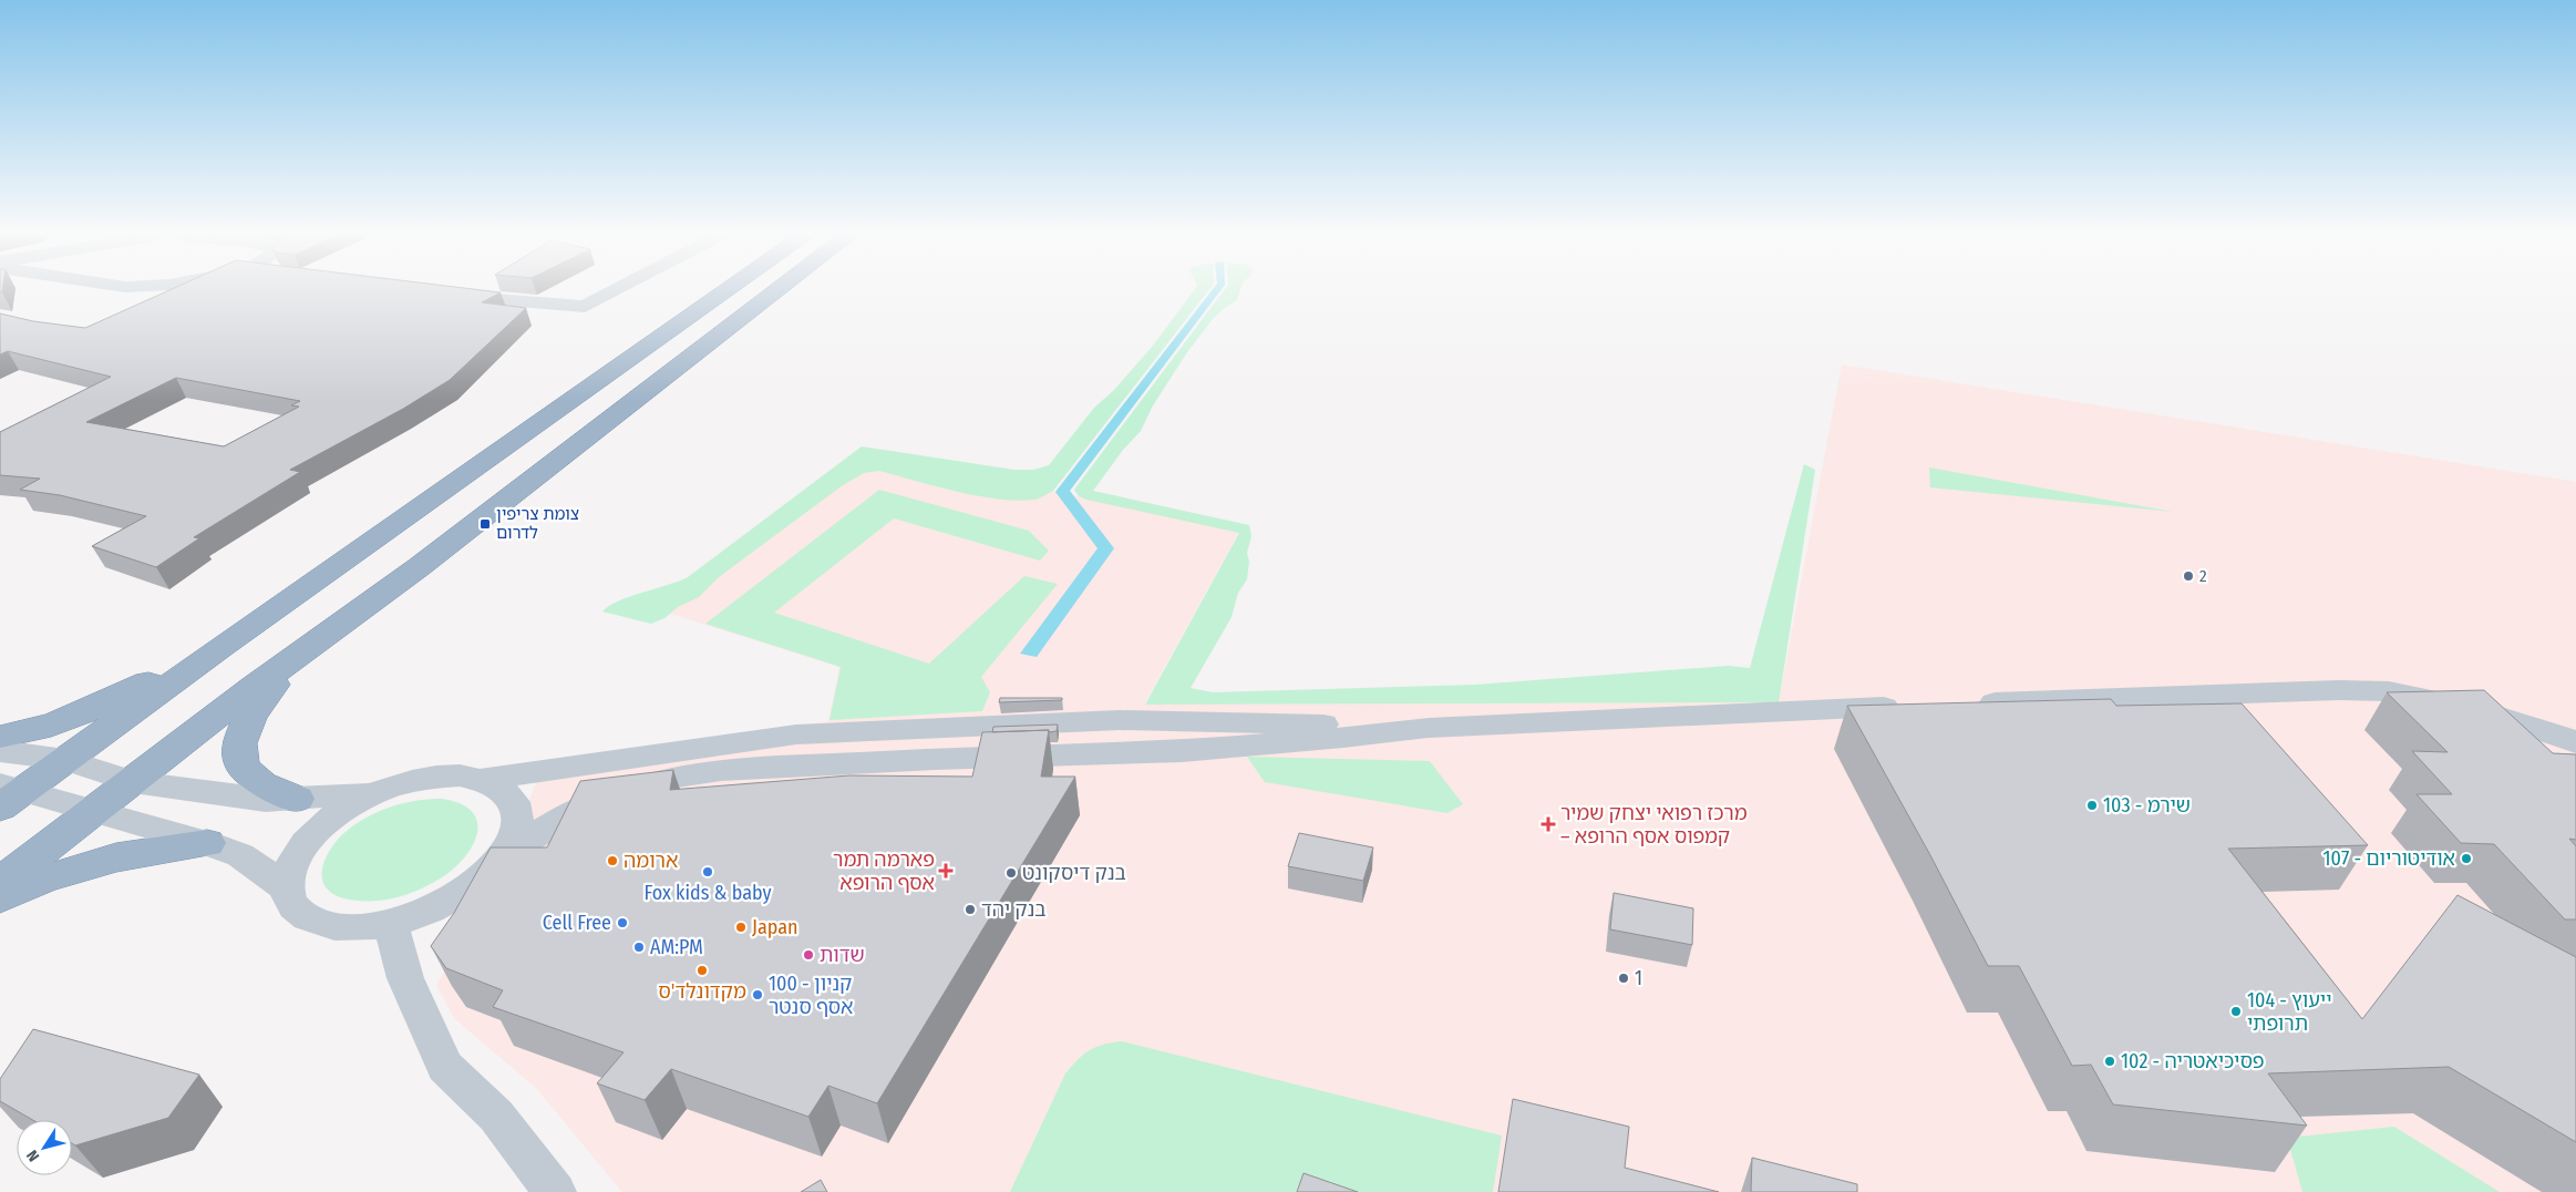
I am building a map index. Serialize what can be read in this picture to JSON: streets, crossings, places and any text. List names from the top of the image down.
{
  "places": {
    "transit": ["צומת צריפין לדרום"],
    "other": [
      "2",
      "103 - שירמ",
      "107 - אודיטוריום",
      "ארומה",
      "Fox kids & baby",
      "בנק דיסקונט",
      "בנק יהד",
      "Cell Free",
      "Japan",
      "AM:PM",
      "שדות",
      "מקדונלד'ס",
      "1",
      "100 - קניון אסף סנטר",
      "104 - ייעוץ תרופתי",
      "102 - פסיכיאטריה"
    ],
    "health": ["מרכז רפואי יצחק שמיר – קמפוס אסף הרופא", "פארמה תמר אסף הרופא"]
  },
  "north": "bottom left"
}
